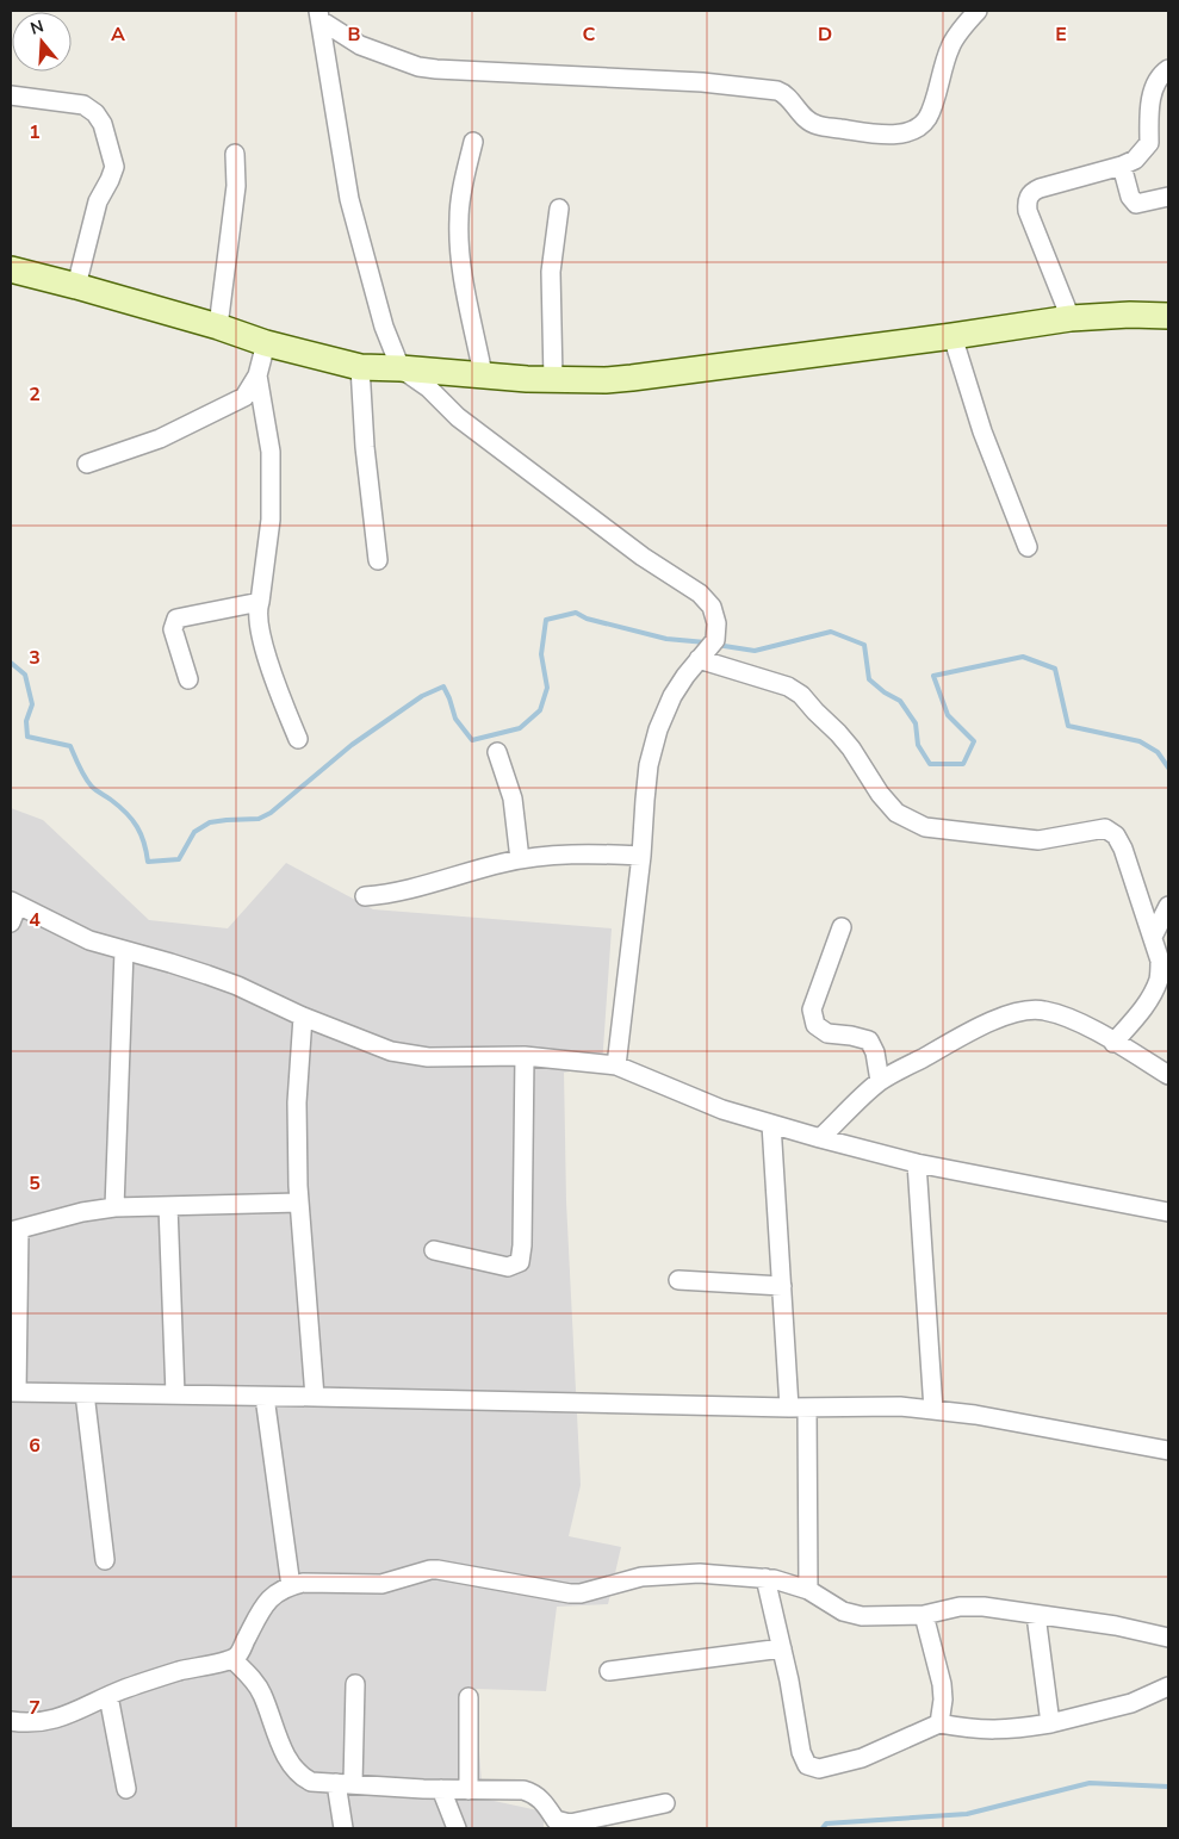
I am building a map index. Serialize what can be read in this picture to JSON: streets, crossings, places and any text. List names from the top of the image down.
{
  "north": "top",
  "grid": {
    "columns": [
      "A",
      "B",
      "C",
      "D",
      "E"
    ],
    "rows": [
      "1",
      "2",
      "3",
      "4",
      "5",
      "6",
      "7"
    ]
  }
}
